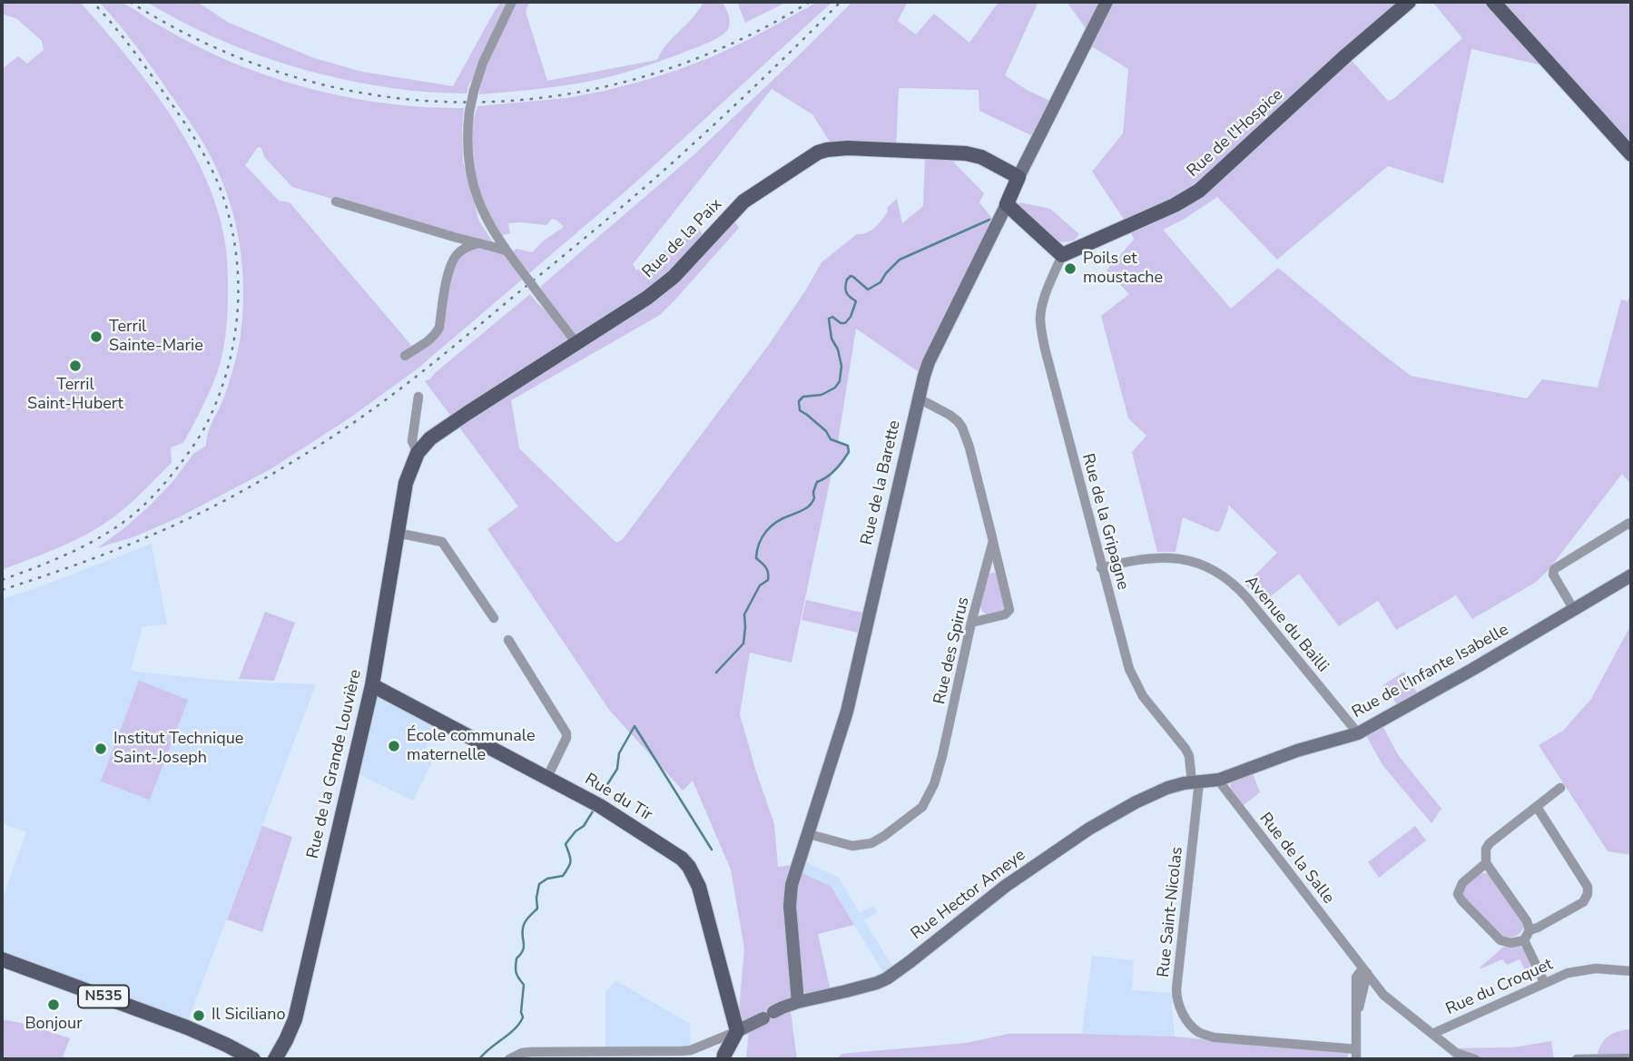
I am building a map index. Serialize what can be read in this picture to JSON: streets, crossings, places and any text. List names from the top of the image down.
{
  "streets": {
    "main road": [
      "Rue de l'Hospice",
      "Rue de la Paix",
      "Rue de la Barette",
      "Rue de la Grande Louvière",
      "Rue du Tir",
      "N535"
    ],
    "street": [
      "Rue de la Gripagne",
      "Avenue du Bailli",
      "Rue des Spirus",
      "Rue de l'Infante Isabelle",
      "Rue de la Salle",
      "Rue Hector Ameye",
      "Rue Saint-Nicolas",
      "Rue du Croquet"
    ]
  },
  "crossings": [
    ["Rue de l'Hospice", "Rue de la Gripagne"],
    ["Rue de la Paix", "Rue de la Barette"],
    ["Rue de la Paix", "Rue de la Grande Louvière"],
    ["Rue de la Barette", "Rue des Spirus"],
    ["Rue de la Barette", "Rue Hector Ameye"],
    ["Rue de la Gripagne", "Avenue du Bailli"],
    ["Rue de la Gripagne", "Rue de l'Infante Isabelle"],
    ["Rue de la Gripagne", "Rue Hector Ameye"],
    ["Rue de la Gripagne", "Rue Saint-Nicolas"],
    ["Avenue du Bailli", "Rue de l'Infante Isabelle"],
    ["Rue de l'Infante Isabelle", "Rue de la Salle"],
    ["Rue de l'Infante Isabelle", "Rue Hector Ameye"],
    ["Rue de l'Infante Isabelle", "Rue Saint-Nicolas"],
    ["Rue de la Grande Louvière", "Rue du Tir"],
    ["Rue du Tir", "Rue Hector Ameye"],
    ["Rue de la Salle", "Rue Saint-Nicolas"],
    ["Rue de la Salle", "Rue du Croquet"],
    ["Rue Hector Ameye", "Rue Saint-Nicolas"]
  ],
  "places": [
    "Poils et moustache",
    "Terril Sainte-Marie",
    "Terril Saint-Hubert",
    "École communale maternelle",
    "Institut Technique Saint-Joseph",
    "Bonjour",
    "Il Siciliano"
  ]
}
